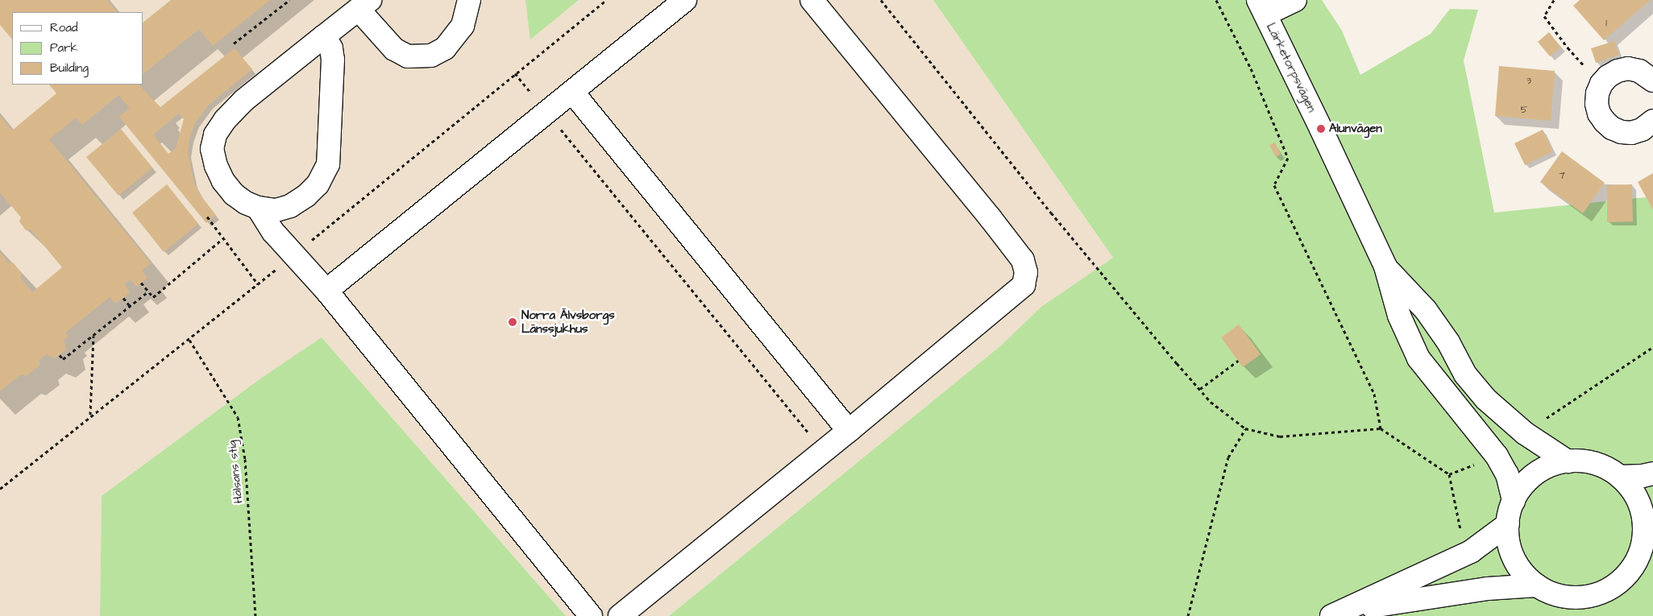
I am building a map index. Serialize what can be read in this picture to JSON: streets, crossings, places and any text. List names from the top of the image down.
{
  "streets": {
    "street": ["Lärketorpsvägen"],
    "path": ["Hälsans stig"]
  },
  "places": ["Alunvägen", "Norra Älvsborgs Länssjukhus"],
  "house_numbers": [
    "1",
    "3",
    "5",
    "7"
  ],
  "legend": ["Road", "Park", "Building"]
}
